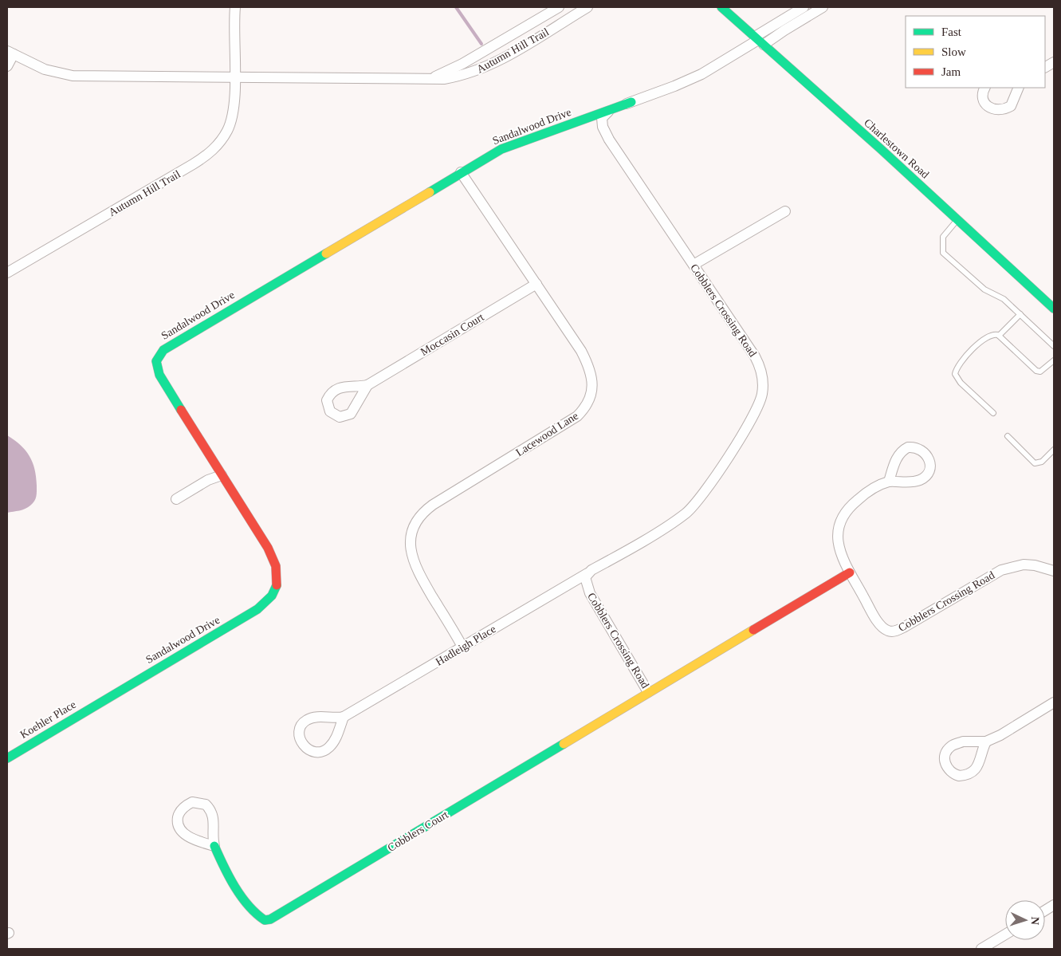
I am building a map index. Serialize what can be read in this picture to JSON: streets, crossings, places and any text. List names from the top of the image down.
{
  "streets": {
    "street": [
      "Autumn Hill Trail",
      "Sandalwood Drive",
      "Charlestown Road",
      "Cobblers Crossing Road",
      "Moccasin Court",
      "Lacewood Lane",
      "Hadleigh Place",
      "Koehler Place",
      "Cobblers Court"
    ]
  },
  "crossings": [
    ["Sandalwood Drive", "Cobblers Crossing Road"],
    ["Sandalwood Drive", "Lacewood Lane"],
    ["Sandalwood Drive", "Koehler Place"],
    ["Charlestown Road", "Cobblers Crossing Road"],
    ["Cobblers Crossing Road", "Hadleigh Place"],
    ["Cobblers Crossing Road", "Cobblers Court"],
    ["Moccasin Court", "Lacewood Lane"],
    ["Lacewood Lane", "Hadleigh Place"]
  ],
  "legend": ["Fast", "Slow", "Jam"],
  "north": "right"
}
